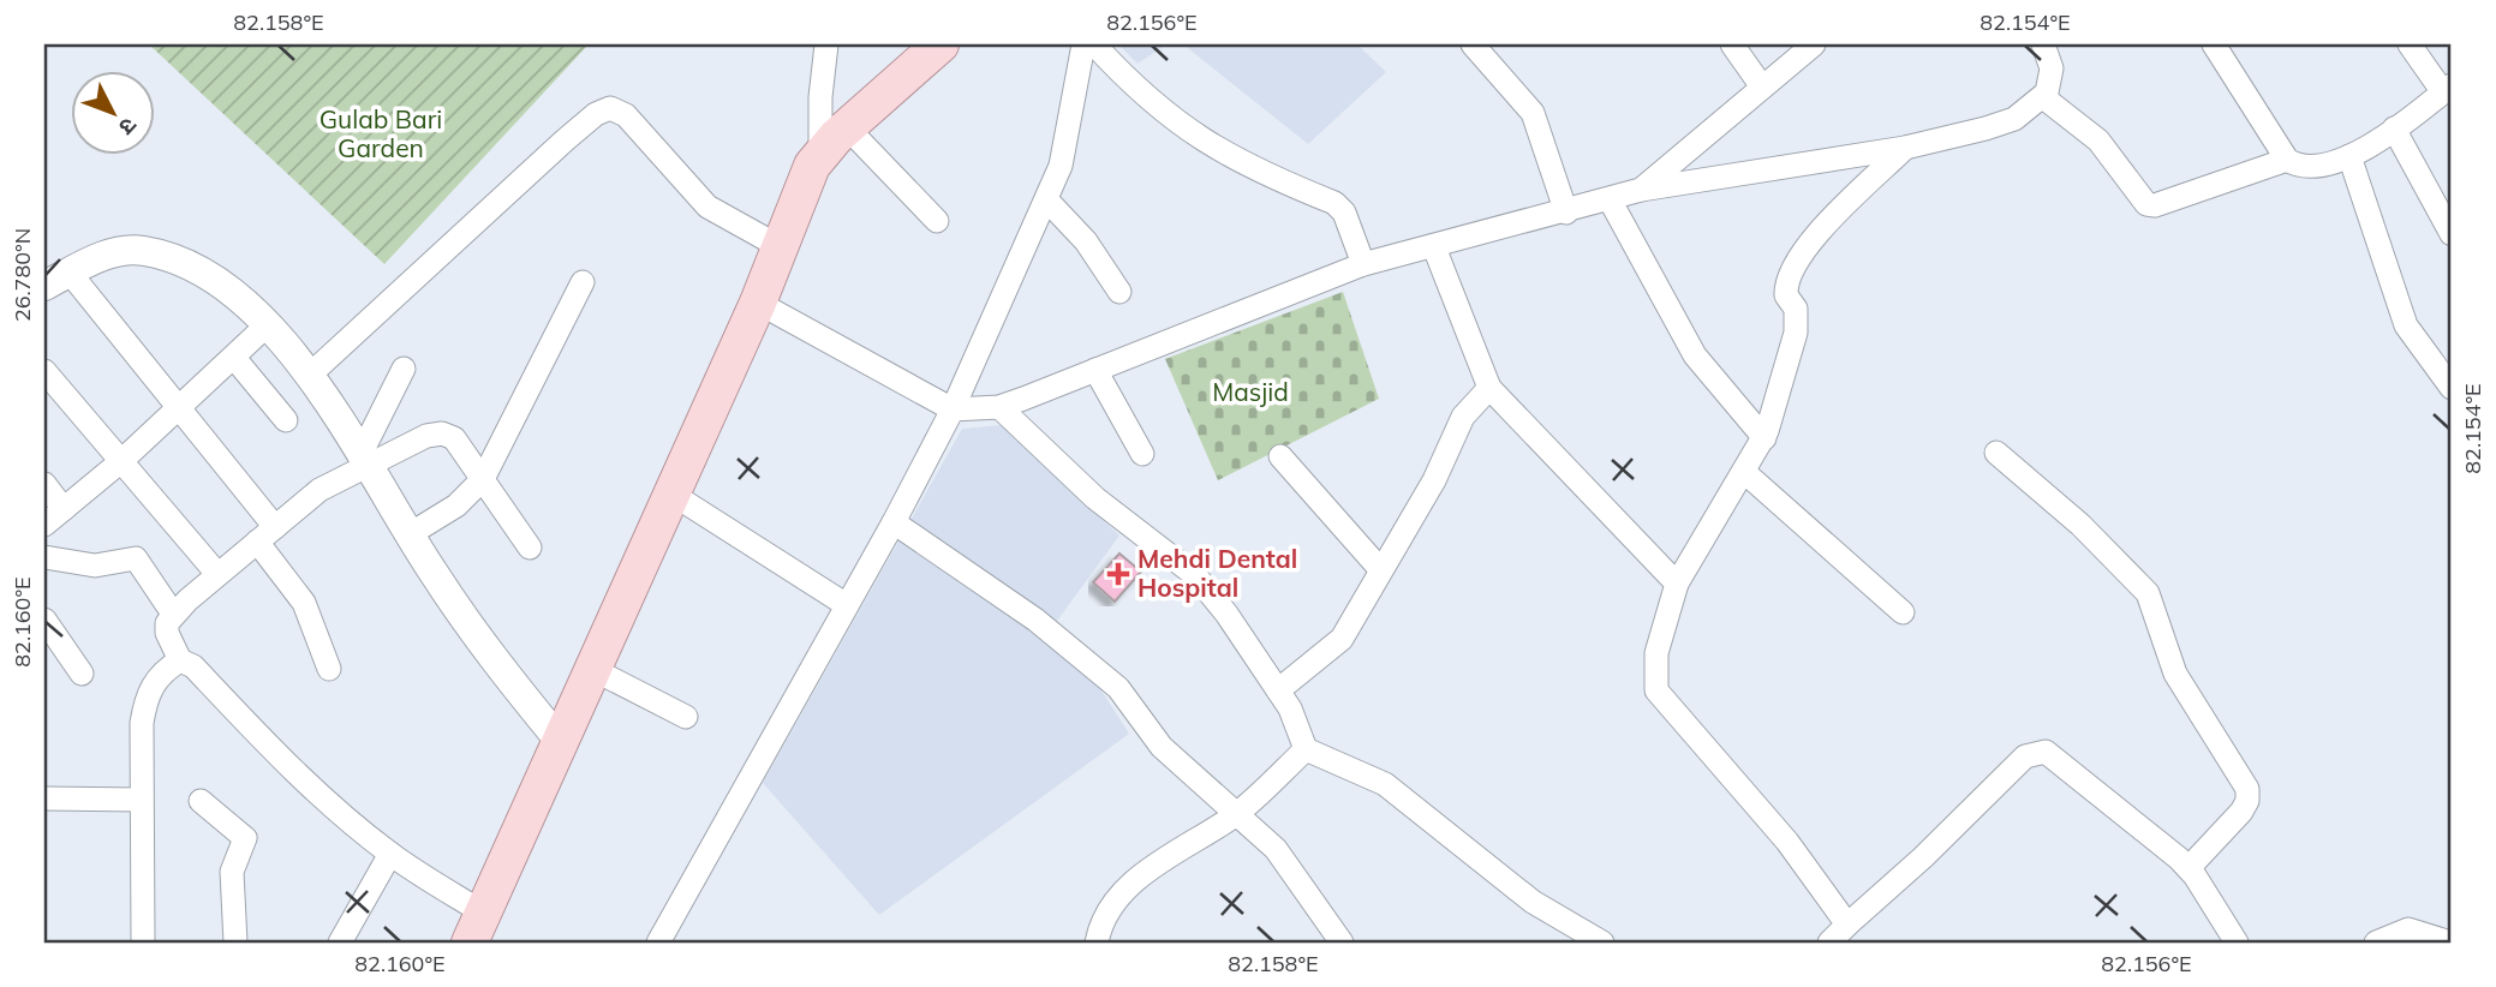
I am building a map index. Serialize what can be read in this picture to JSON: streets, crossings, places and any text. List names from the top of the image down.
{
  "parks": ["Gulab Bari Garden", "Masjid"],
  "places": {
    "health": ["Mehdi Dental Hospital"]
  },
  "north": "bottom right",
  "coordinates": [
    "82.158°E",
    "82.156°E",
    "82.154°E",
    "26.780°N",
    "82.160°E"
  ]
}
